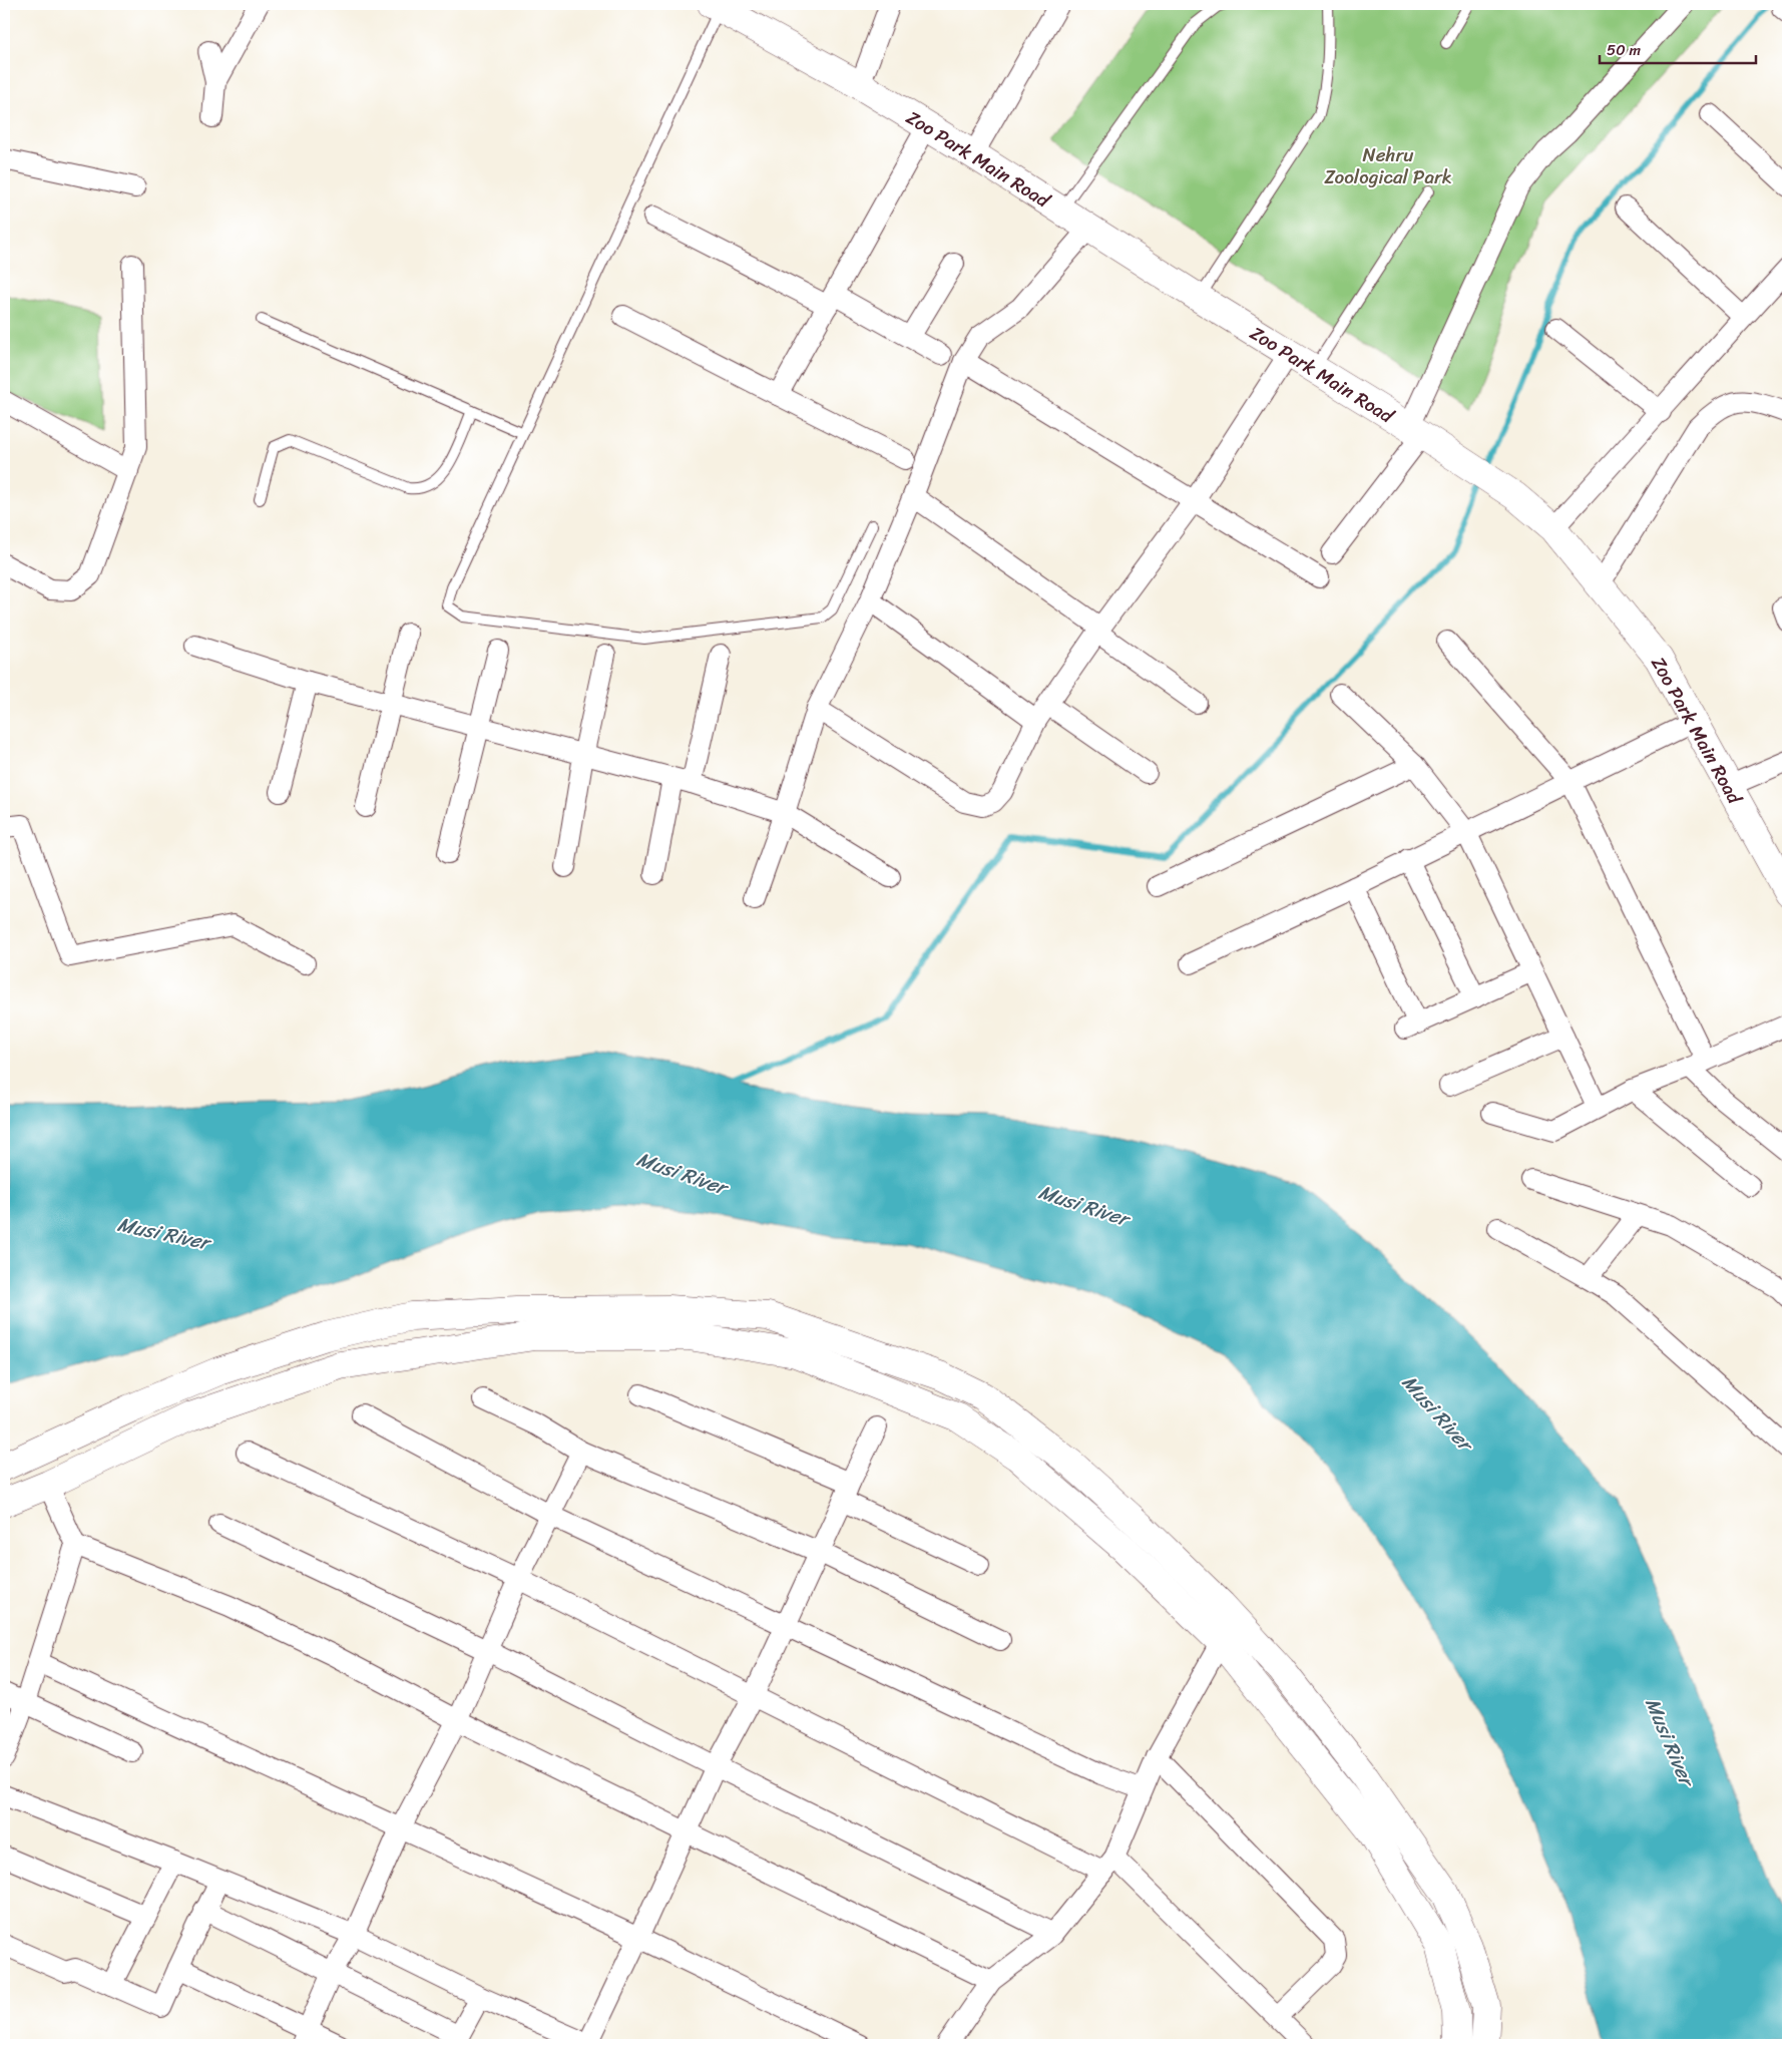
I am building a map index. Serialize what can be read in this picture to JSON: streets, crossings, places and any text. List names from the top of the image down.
{
  "streets": {
    "street": ["Zoo Park Main Road"]
  },
  "water": ["Musi River"],
  "parks": ["Nehru Zoological Park"],
  "scale_bar": "50 m"
}
